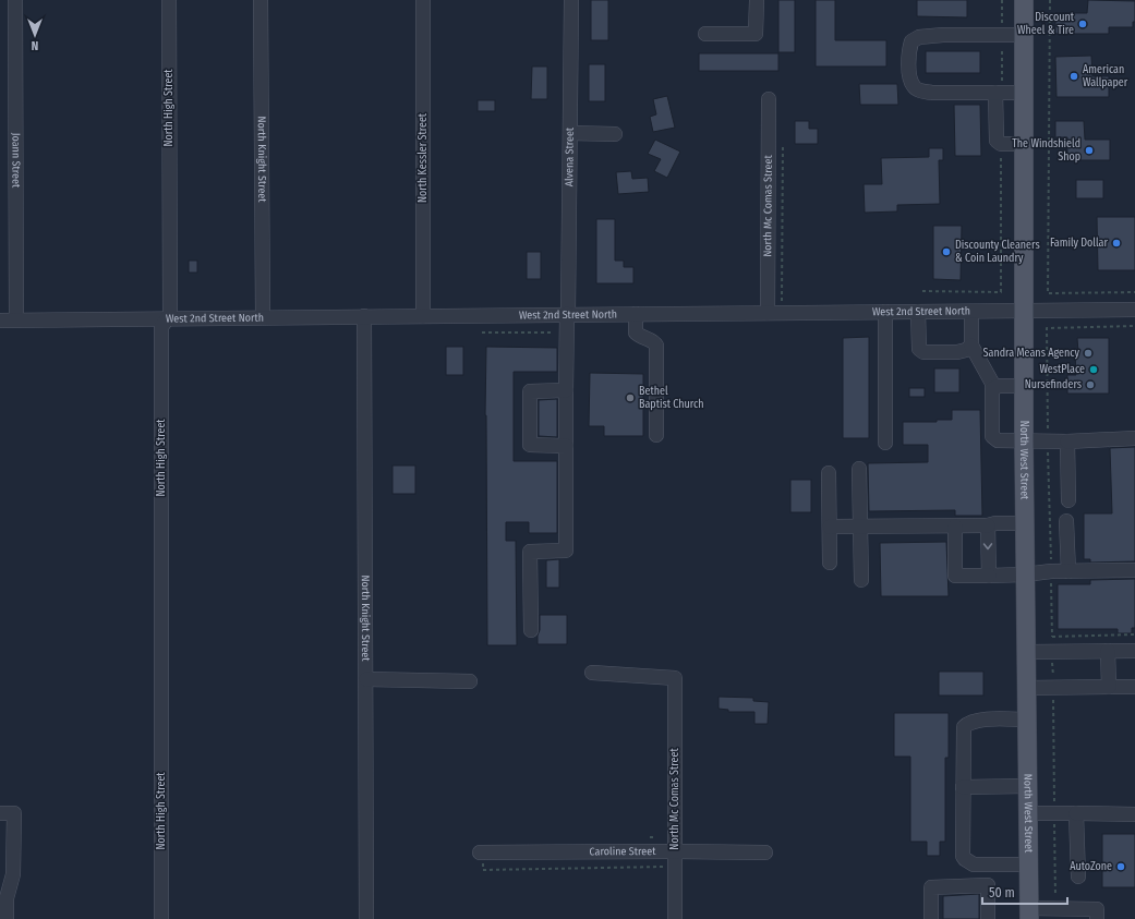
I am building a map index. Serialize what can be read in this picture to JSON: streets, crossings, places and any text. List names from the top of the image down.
{
  "streets": {
    "main road": ["North West Street"],
    "street": [
      "North High Street",
      "Alvena Street",
      "North Kessler Street",
      "North Knight Street",
      "Joann Street",
      "North Mc Comas Street",
      "West 2nd Street North",
      "Caroline Street"
    ]
  },
  "crossings": [
    ["North High Street", "West 2nd Street North"],
    ["Alvena Street", "West 2nd Street North"],
    ["North Kessler Street", "West 2nd Street North"],
    ["North Knight Street", "West 2nd Street North"],
    ["Joann Street", "West 2nd Street North"],
    ["North Mc Comas Street", "West 2nd Street North"],
    ["North Mc Comas Street", "Caroline Street"],
    ["West 2nd Street North", "North West Street"]
  ],
  "places": [
    "Discount Wheel & Tire",
    "American Wallpaper",
    "The Windshield Shop",
    "Family Dollar",
    "Discounty Cleaners & Coin Laundry",
    "Sandra Means Agency",
    "WestPlace",
    "Nursefinders",
    "Bethel Baptist Church",
    "AutoZone"
  ],
  "scale_bar": "50 m",
  "north": "bottom"
}
